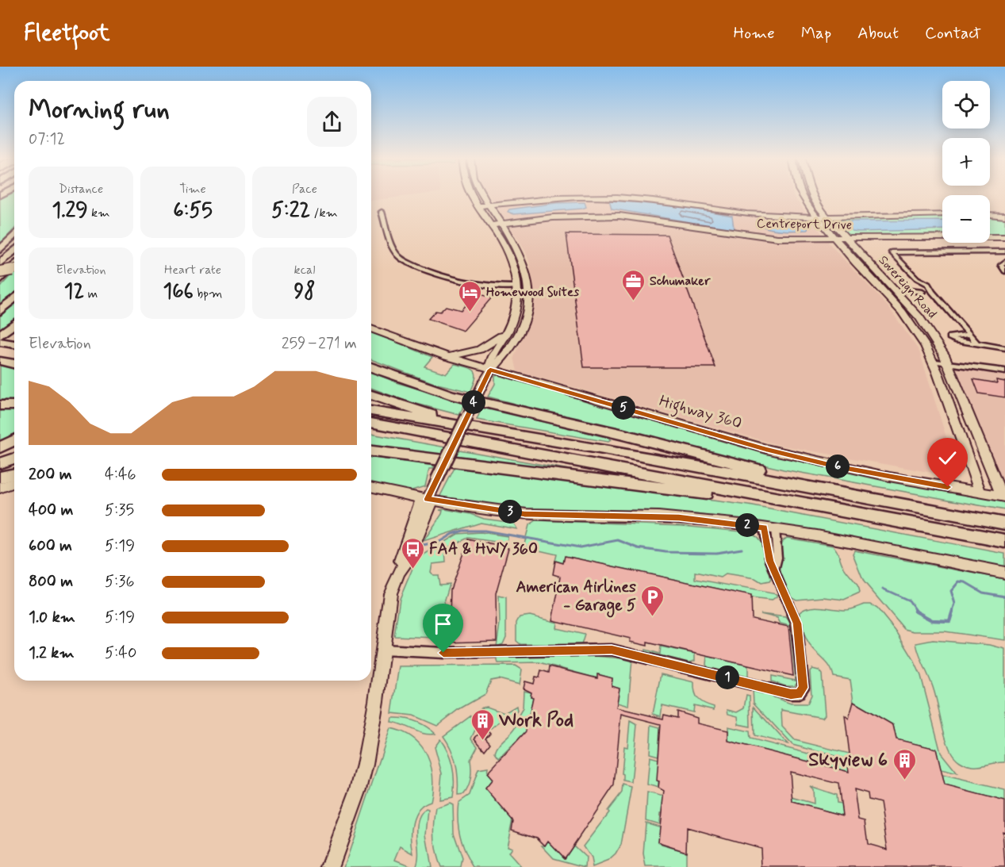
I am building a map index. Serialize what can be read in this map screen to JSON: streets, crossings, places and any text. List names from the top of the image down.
{
  "streets": {
    "street": ["Centreport Drive", "Sovereign Road", "Highway 360"]
  },
  "crossings": [
    ["Centreport Drive", "Sovereign Road"],
    ["Sovereign Road", "Highway 360"]
  ],
  "places": {
    "office": ["Schumaker"],
    "hotel": ["Homewood Suites"],
    "bus stop": ["FAA & HWY 360"],
    "parking": ["American Airlines - Garage 5"],
    "building": ["Work Pod", "Skyview 6"]
  },
  "page": {
    "header": "Fleetfoot",
    "nav": [
      "Home",
      "Map",
      "About",
      "Contact"
    ],
    "map_buttons": ["+", "−"],
    "heading": ["Morning run", "07:12"],
    "stats": [
      ["Distance", "1.29 km"],
      ["Time", "6:55"],
      ["Pace", "5:22 /km"],
      ["Elevation", "12 m"],
      ["Heart rate", "166 bpm"],
      ["kcal", "98"]
    ],
    "chart": ["Elevation", "259–271 m"],
    "pins": [
      "4",
      "5",
      "6",
      "3",
      "2",
      "1"
    ],
    "list": [
      {
        "name": "200 m",
        "note": "4:46"
      },
      {
        "name": "400 m",
        "note": "5:35"
      },
      {
        "name": "600 m",
        "note": "5:19"
      },
      {
        "name": "800 m",
        "note": "5:36"
      },
      {
        "name": "1.0 km",
        "note": "5:19"
      },
      {
        "name": "1.2 km",
        "note": "5:40"
      }
    ]
  }
}
